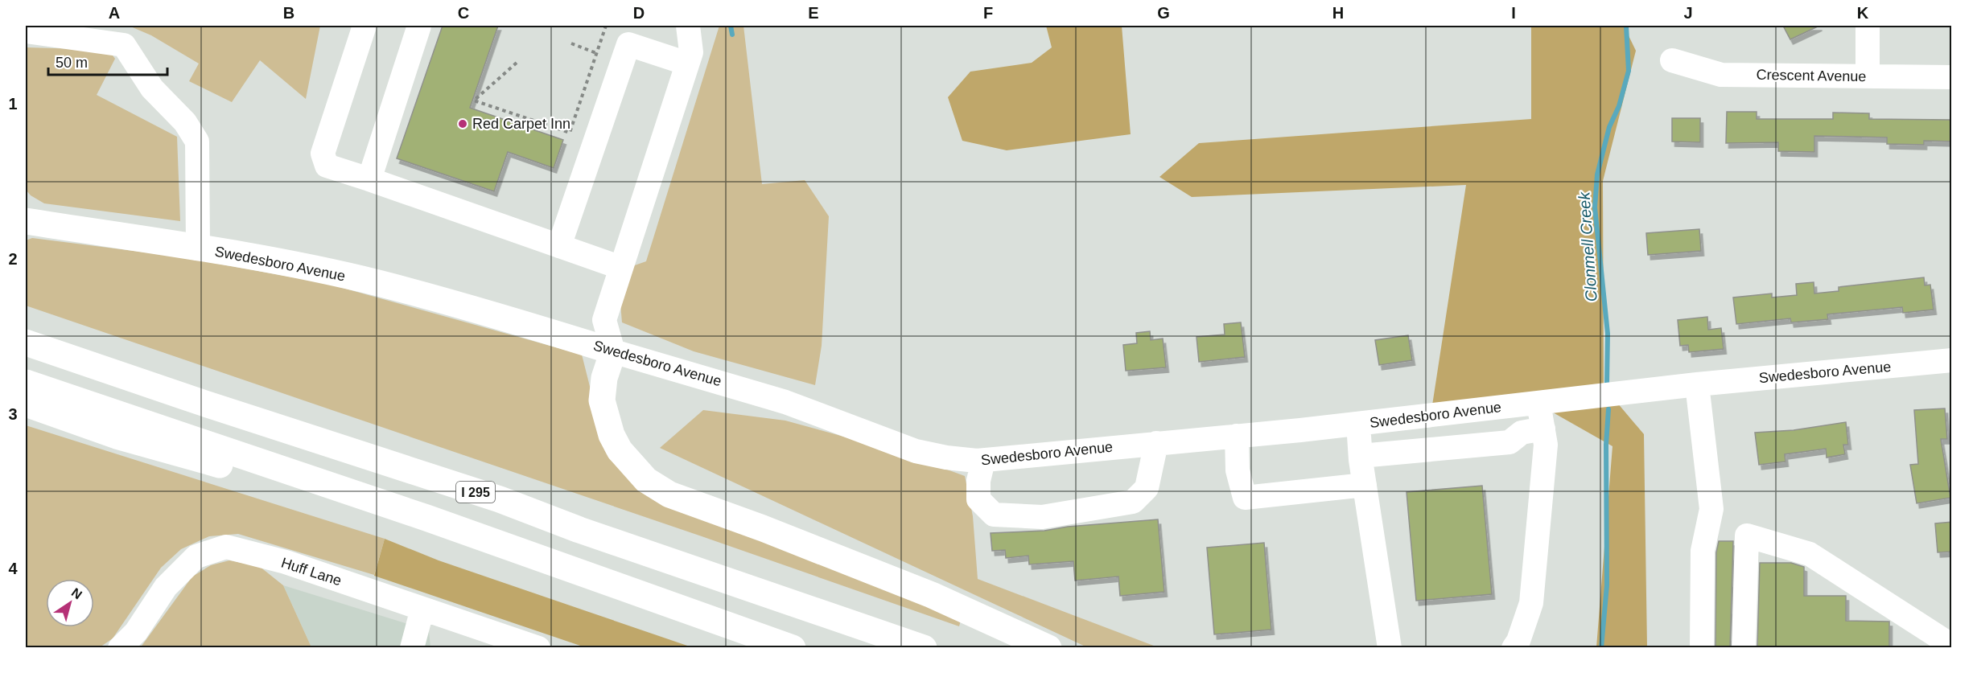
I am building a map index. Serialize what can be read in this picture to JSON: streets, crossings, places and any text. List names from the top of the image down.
{
  "streets": {
    "main road": ["Swedesboro Avenue", "I 295"],
    "street": ["Crescent Avenue", "Huff Lane"]
  },
  "water": ["Clonmell Creek"],
  "places": ["Red Carpet Inn"],
  "scale_bar": "50 m",
  "north": "top right",
  "grid": {
    "columns": [
      "A",
      "B",
      "C",
      "D",
      "E",
      "F",
      "G",
      "H",
      "I",
      "J",
      "K"
    ],
    "rows": [
      "1",
      "2",
      "3",
      "4"
    ]
  }
}
